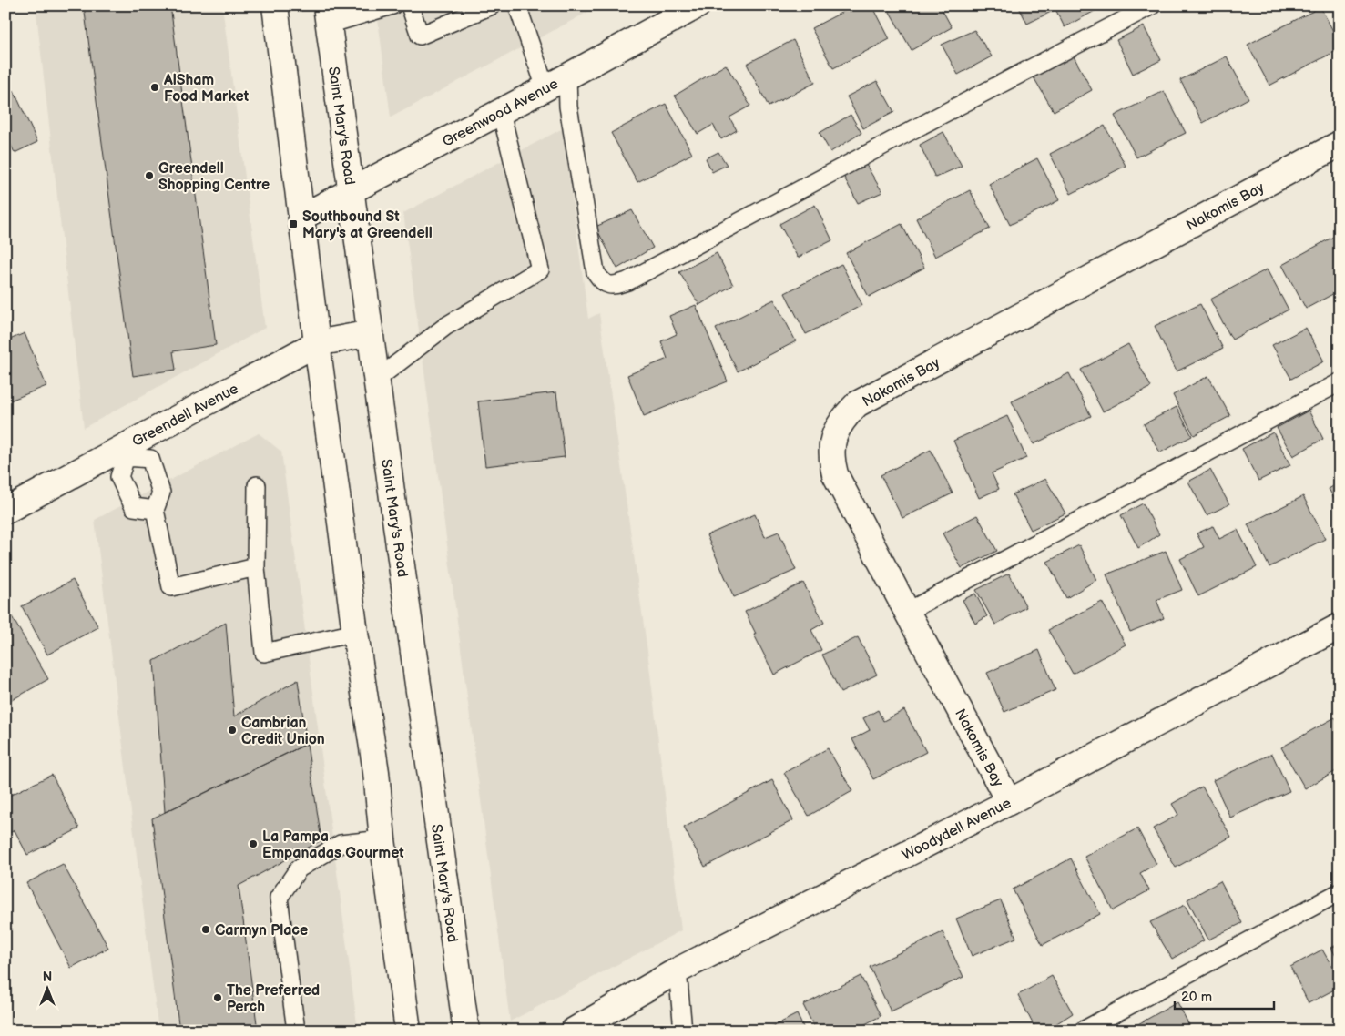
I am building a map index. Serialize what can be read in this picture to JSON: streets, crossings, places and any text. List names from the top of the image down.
{
  "streets": {
    "street": [
      "Greenwood Avenue",
      "Saint Mary's Road",
      "Nakomis Bay",
      "Greendell Avenue",
      "Woodydell Avenue"
    ]
  },
  "crossings": [
    ["Greenwood Avenue", "Saint Mary's Road"],
    ["Saint Mary's Road", "Greendell Avenue"],
    ["Nakomis Bay", "Woodydell Avenue"]
  ],
  "places": {
    "other": [
      "AlSham Food Market",
      "Greendell Shopping Centre",
      "Cambrian Credit Union",
      "La Pampa Empanadas Gourmet",
      "Carmyn Place",
      "The Preferred Perch"
    ],
    "transit": ["Southbound St Mary's at Greendell"]
  },
  "scale_bar": "20 m",
  "north": "top"
}
